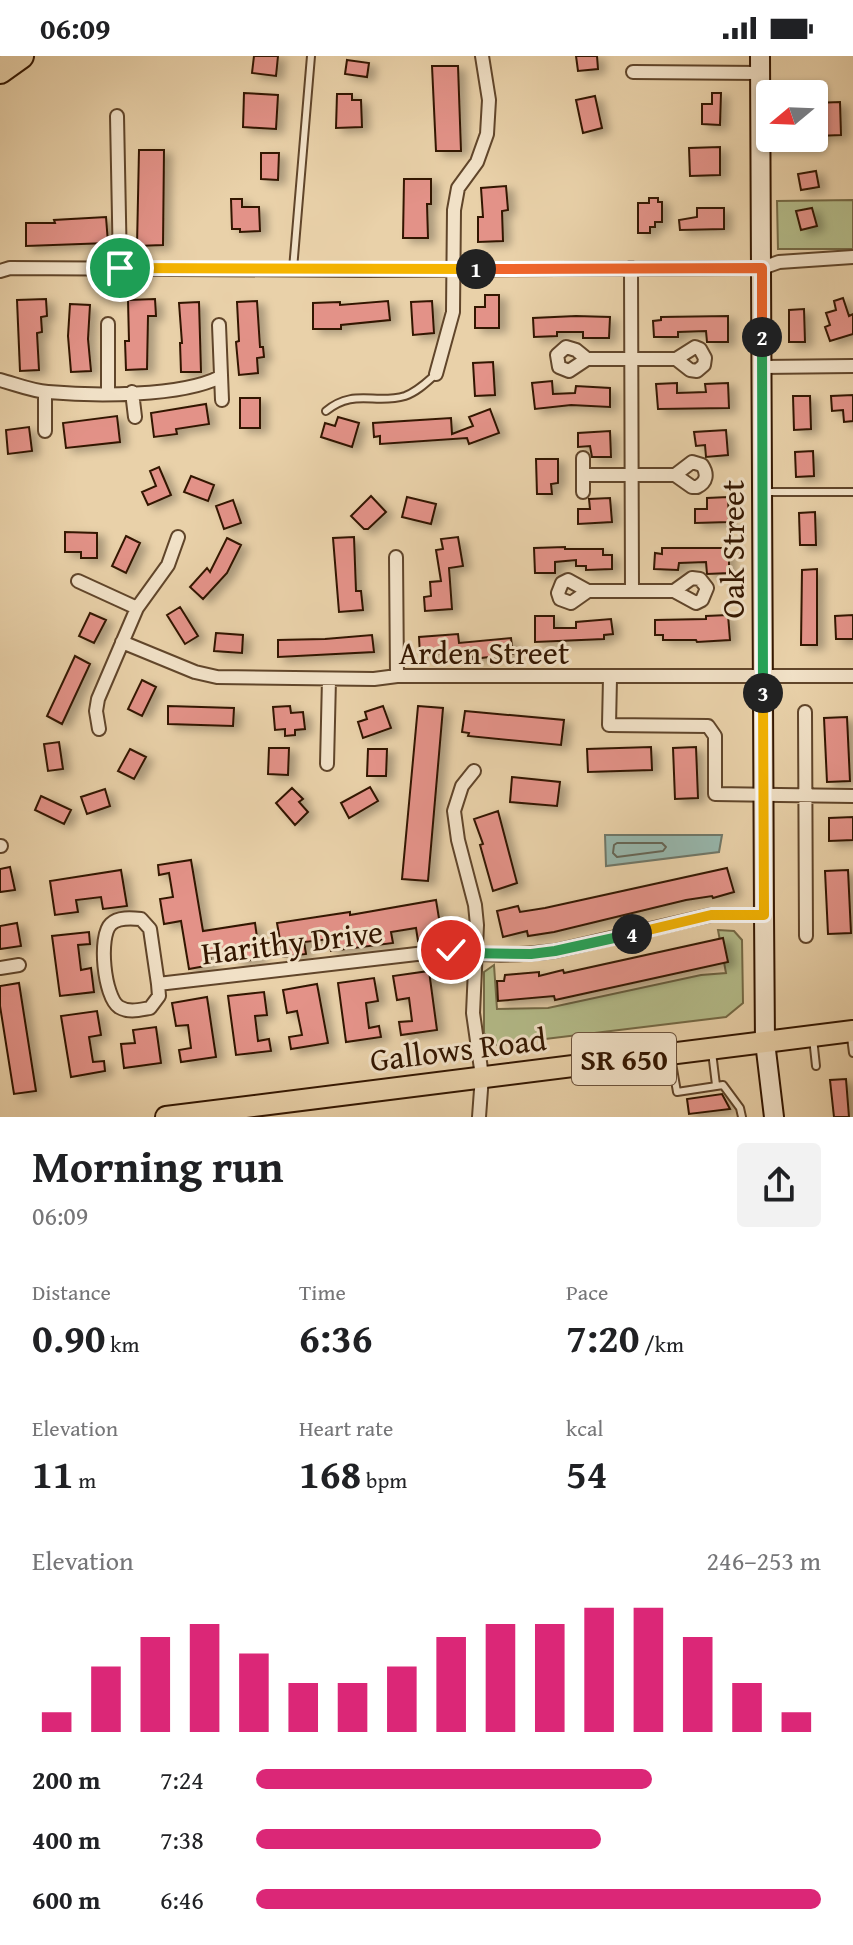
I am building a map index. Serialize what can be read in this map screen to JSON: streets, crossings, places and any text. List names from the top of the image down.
{
  "streets": {
    "main road": ["Gallows Road", "SR 650"],
    "street": ["Oak Street", "Arden Street", "Harithy Drive"]
  },
  "crossings": [
    ["Oak Street", "Arden Street"],
    ["Oak Street", "Harithy Drive"],
    ["Oak Street", "Gallows Road"]
  ],
  "north": "left",
  "page": {
    "status": "06:09",
    "pins": [
      "1",
      "2",
      "3",
      "4"
    ],
    "heading": ["Morning run", "06:09"],
    "stats": [
      ["Distance", "0.90 km"],
      ["Time", "6:36"],
      ["Pace", "7:20 /km"],
      ["Elevation", "11 m"],
      ["Heart rate", "168 bpm"],
      ["kcal", "54"]
    ],
    "chart": ["Elevation", "246–253 m"],
    "list": [
      {
        "name": "200 m",
        "note": "7:24"
      },
      {
        "name": "400 m",
        "note": "7:38"
      },
      {
        "name": "600 m",
        "note": "6:46"
      }
    ]
  }
}
